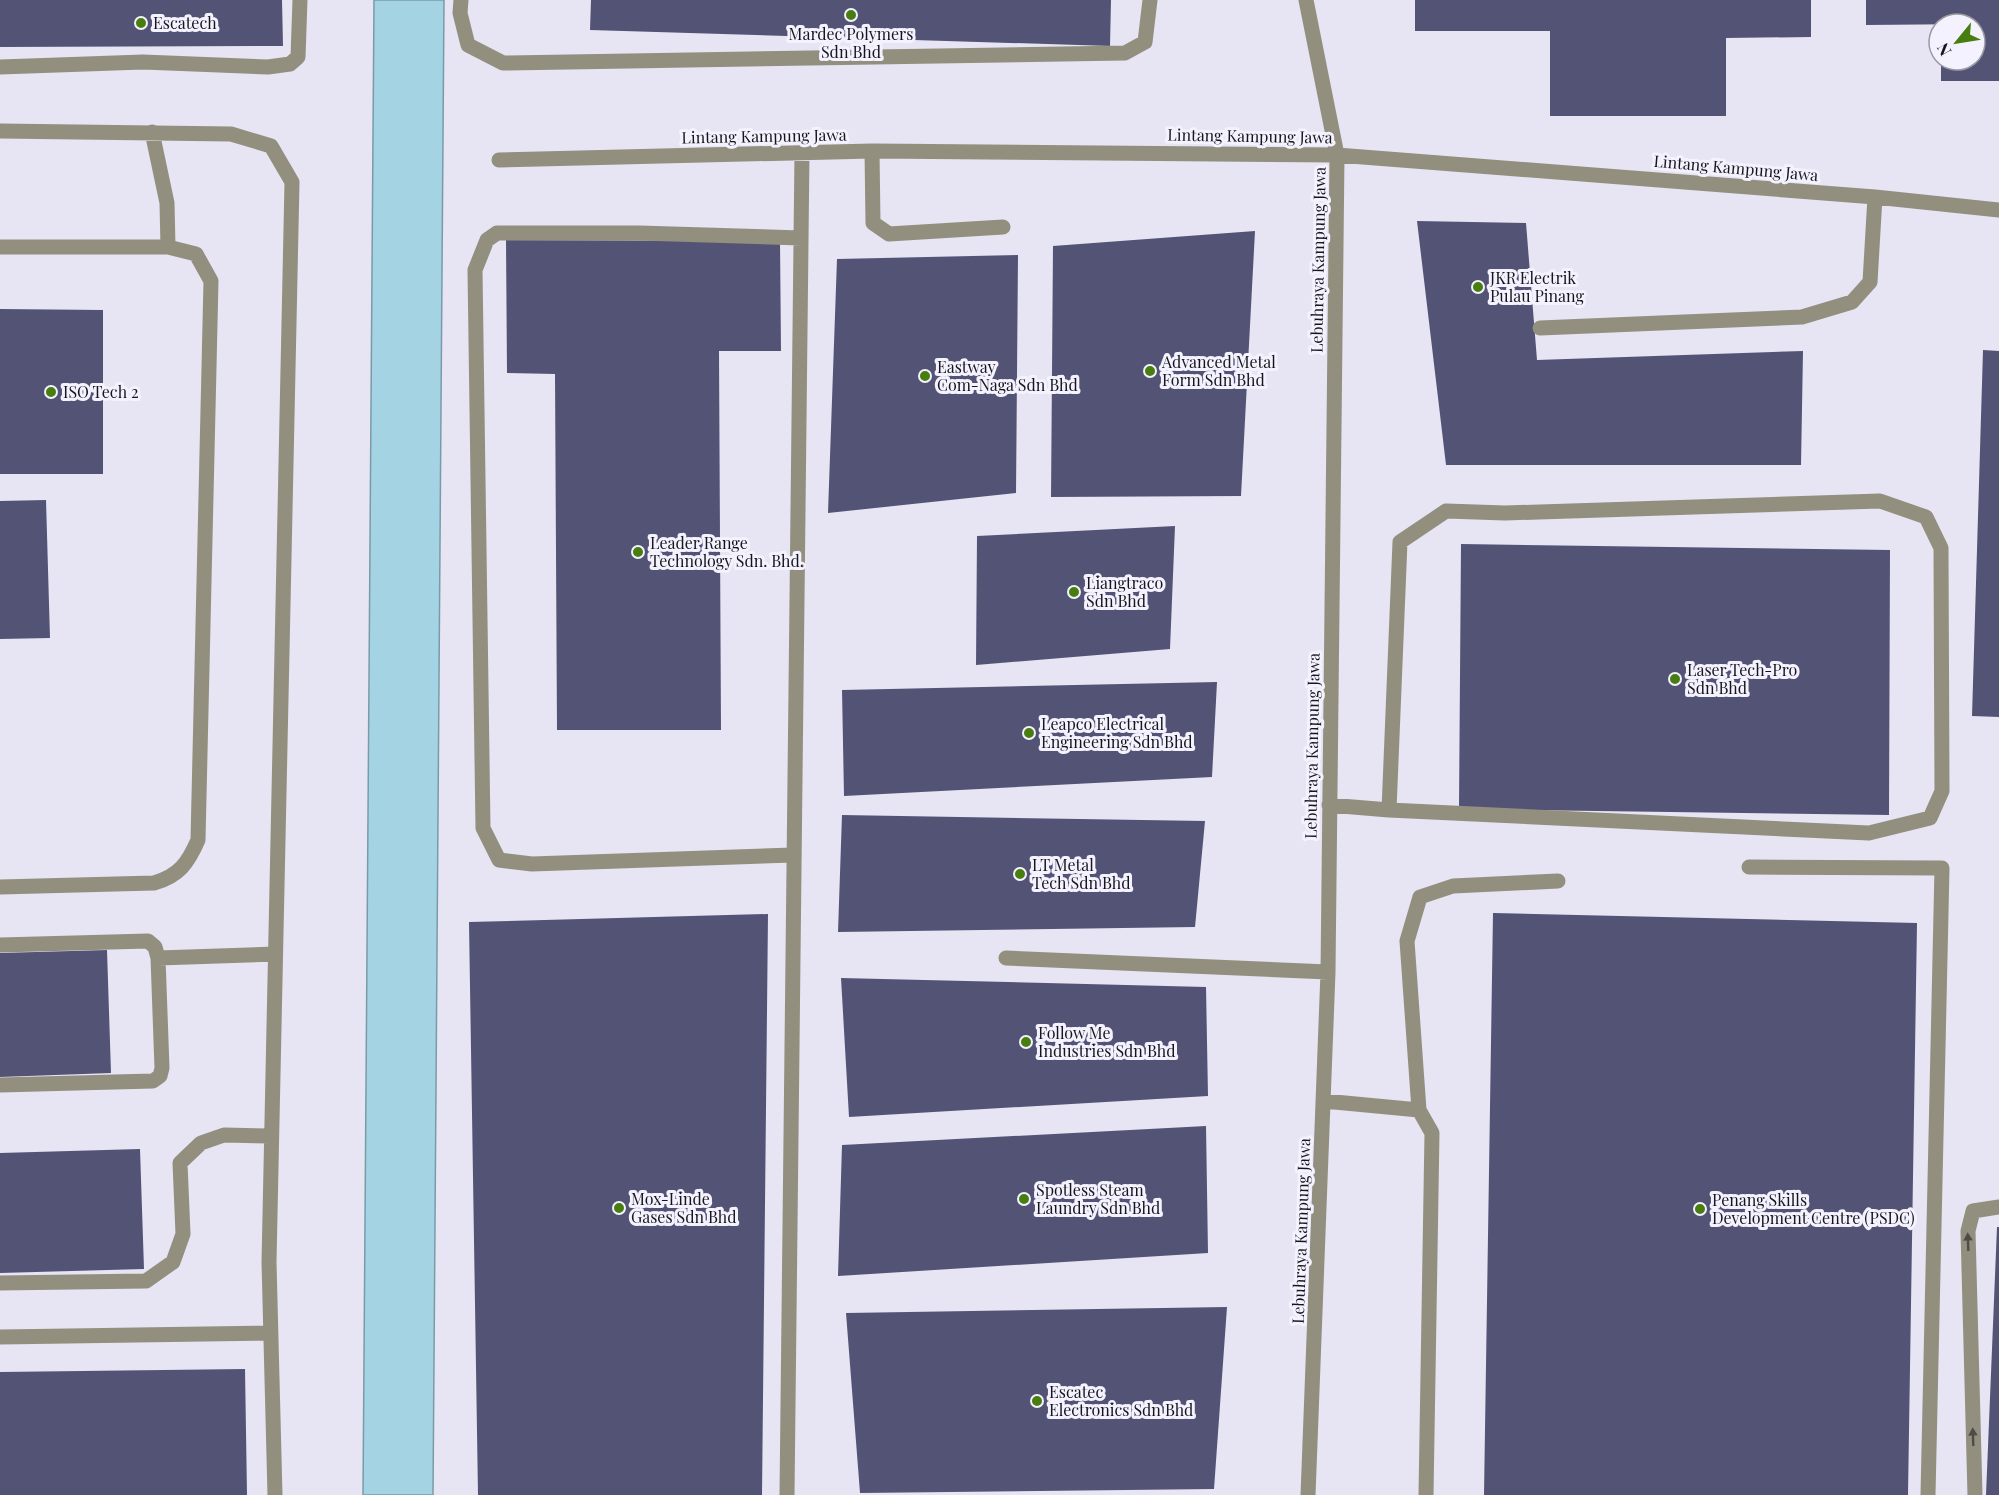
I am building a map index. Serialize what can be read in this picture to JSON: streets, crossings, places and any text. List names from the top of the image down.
{
  "streets": {
    "street": ["Lintang Kampung Jawa", "Lebuhraya Kampung Jawa"]
  },
  "crossings": [
    ["Lintang Kampung Jawa", "Lebuhraya Kampung Jawa"]
  ],
  "places": [
    "Mardec Polymers Sdn Bhd",
    "Escatech",
    "JKR Electrik Pulau Pinang",
    "Advanced Metal Form Sdn Bhd",
    "Eastway Com-Naga Sdn Bhd",
    "ISO Tech 2",
    "Leader Range Technology Sdn. Bhd.",
    "Liangtraco Sdn Bhd",
    "Laser Tech-Pro Sdn Bhd",
    "Leapco Electrical Engineering Sdn Bhd",
    "LT Metal Tech Sdn Bhd",
    "Follow Me Industries Sdn Bhd",
    "Spotless Steam Laundry Sdn Bhd",
    "Mox-Linde Gases Sdn Bhd",
    "Penang Skills Development Centre (PSDC)",
    "Escatec Electronics Sdn Bhd"
  ],
  "north": "bottom left"
}
